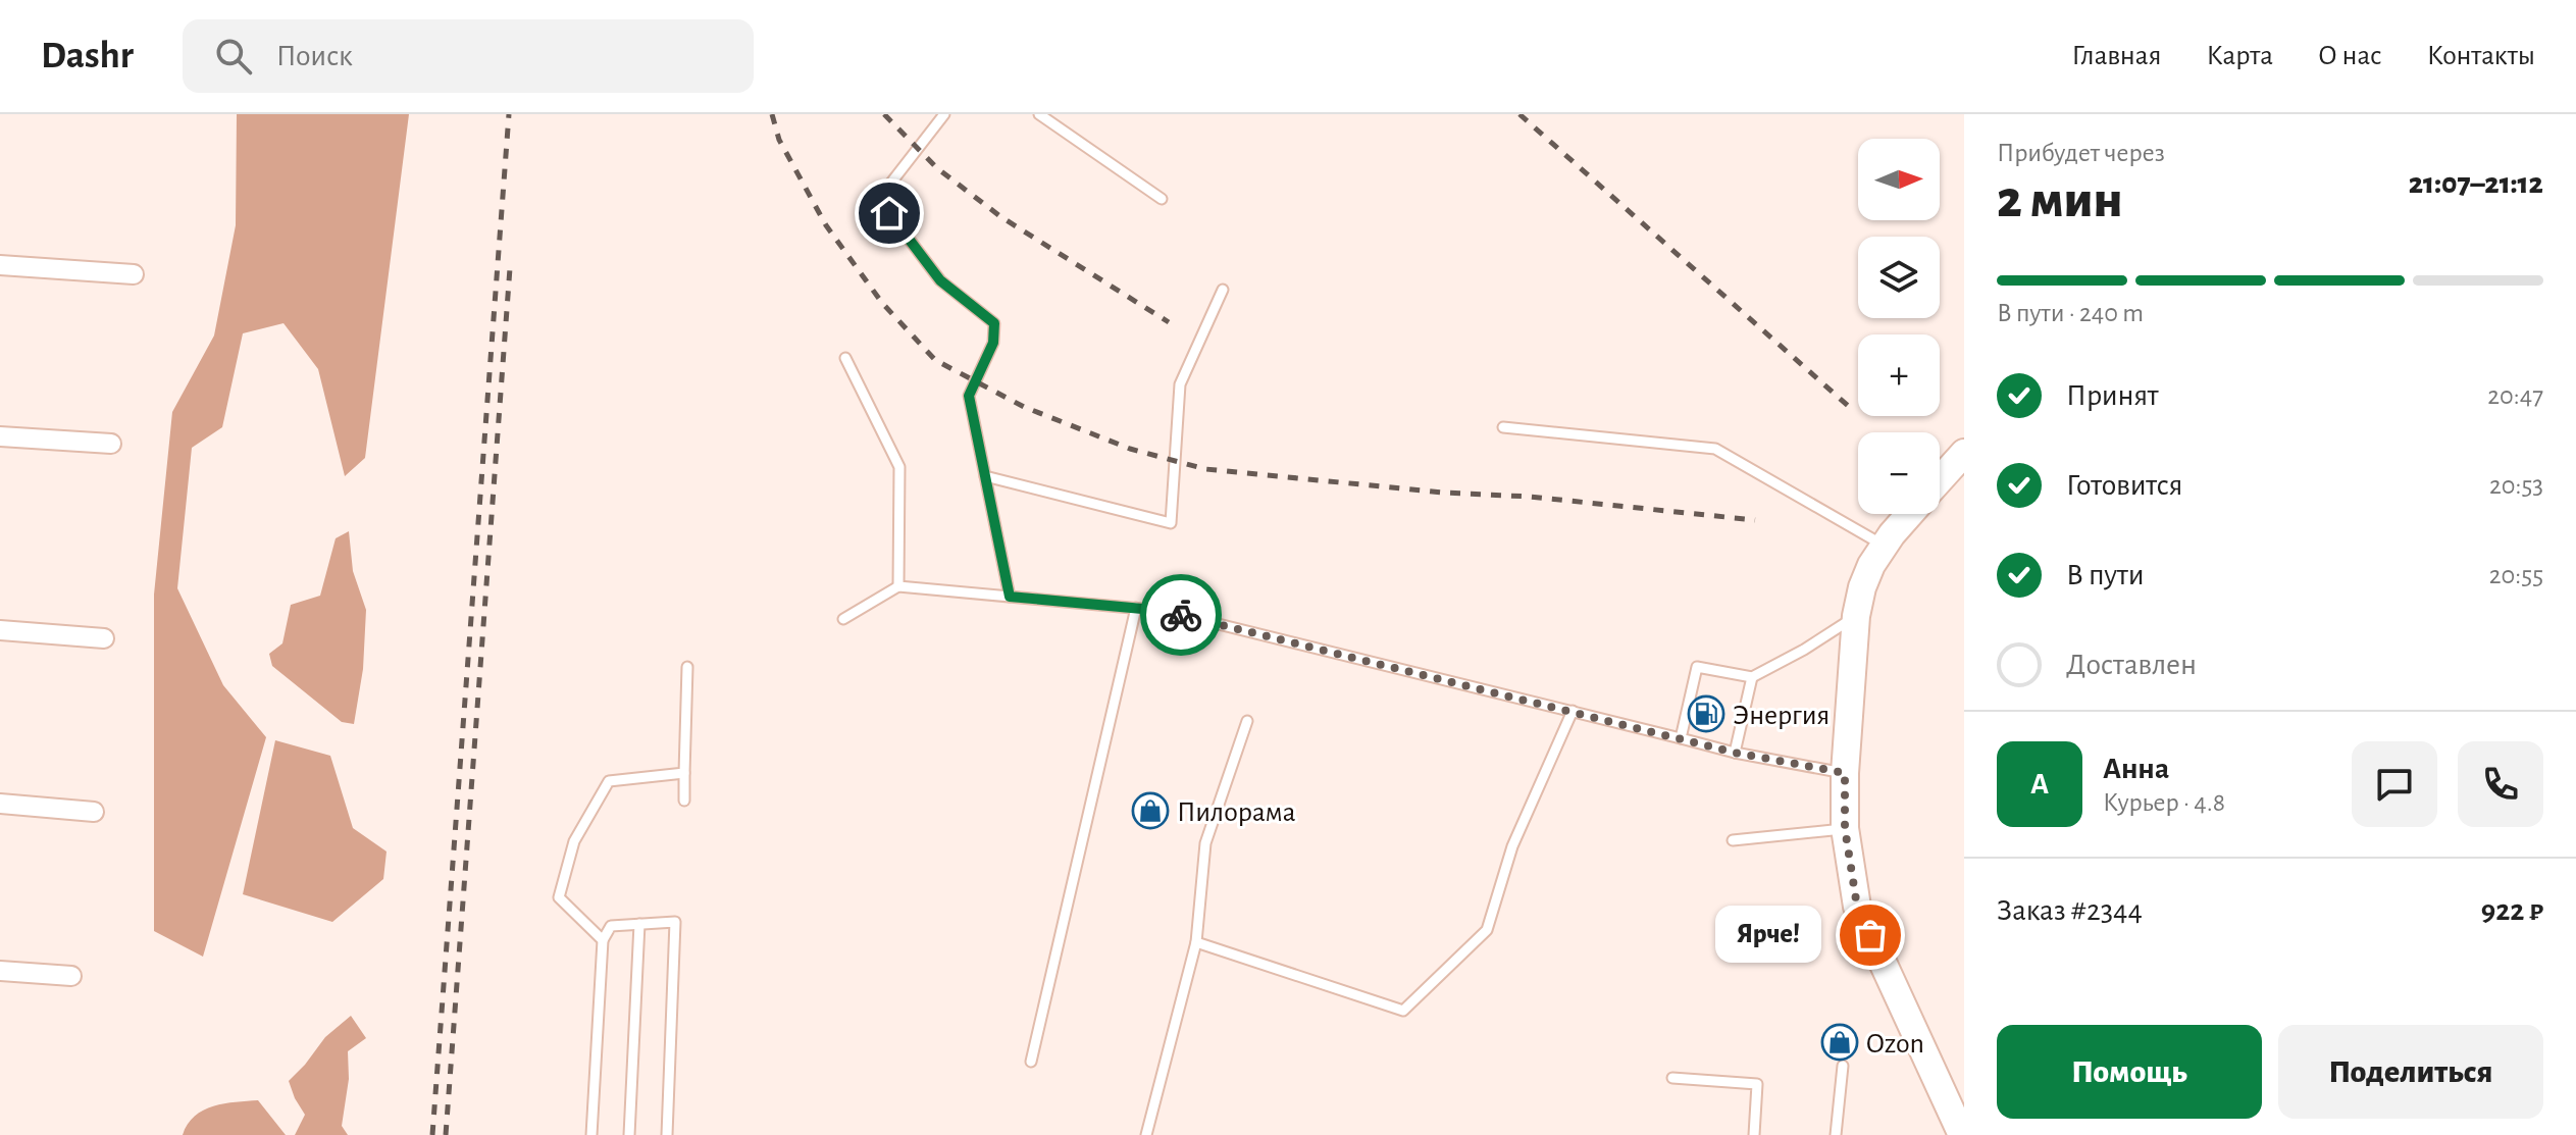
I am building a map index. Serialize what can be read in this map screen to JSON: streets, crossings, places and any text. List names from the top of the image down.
{
  "places": {
    "fuel station": ["Энергия"],
    "shop": ["Пилорама", "Ozon"],
    "other": ["Ярче!"]
  },
  "north": "right",
  "page": {
    "header": "Dashr",
    "search": "Поиск",
    "nav": [
      "Главная",
      "Карта",
      "О нас",
      "Контакты"
    ],
    "heading": ["2 мин", "Прибудет через", "21:07–21:12"],
    "panel": [
      "Анна",
      "Курьер · 4.8",
      "Заказ #2344",
      "922 ₽"
    ],
    "map_buttons": ["+", "−"],
    "bar": "В пути · 240 m",
    "list": [
      ["Принят", "20:47"],
      ["Готовится", "20:53"],
      ["В пути", "20:55"],
      "Доставлен"
    ],
    "round": "А",
    "bubble": "Ярче!",
    "buttons": ["Помощь", "Поделиться"]
  }
}
